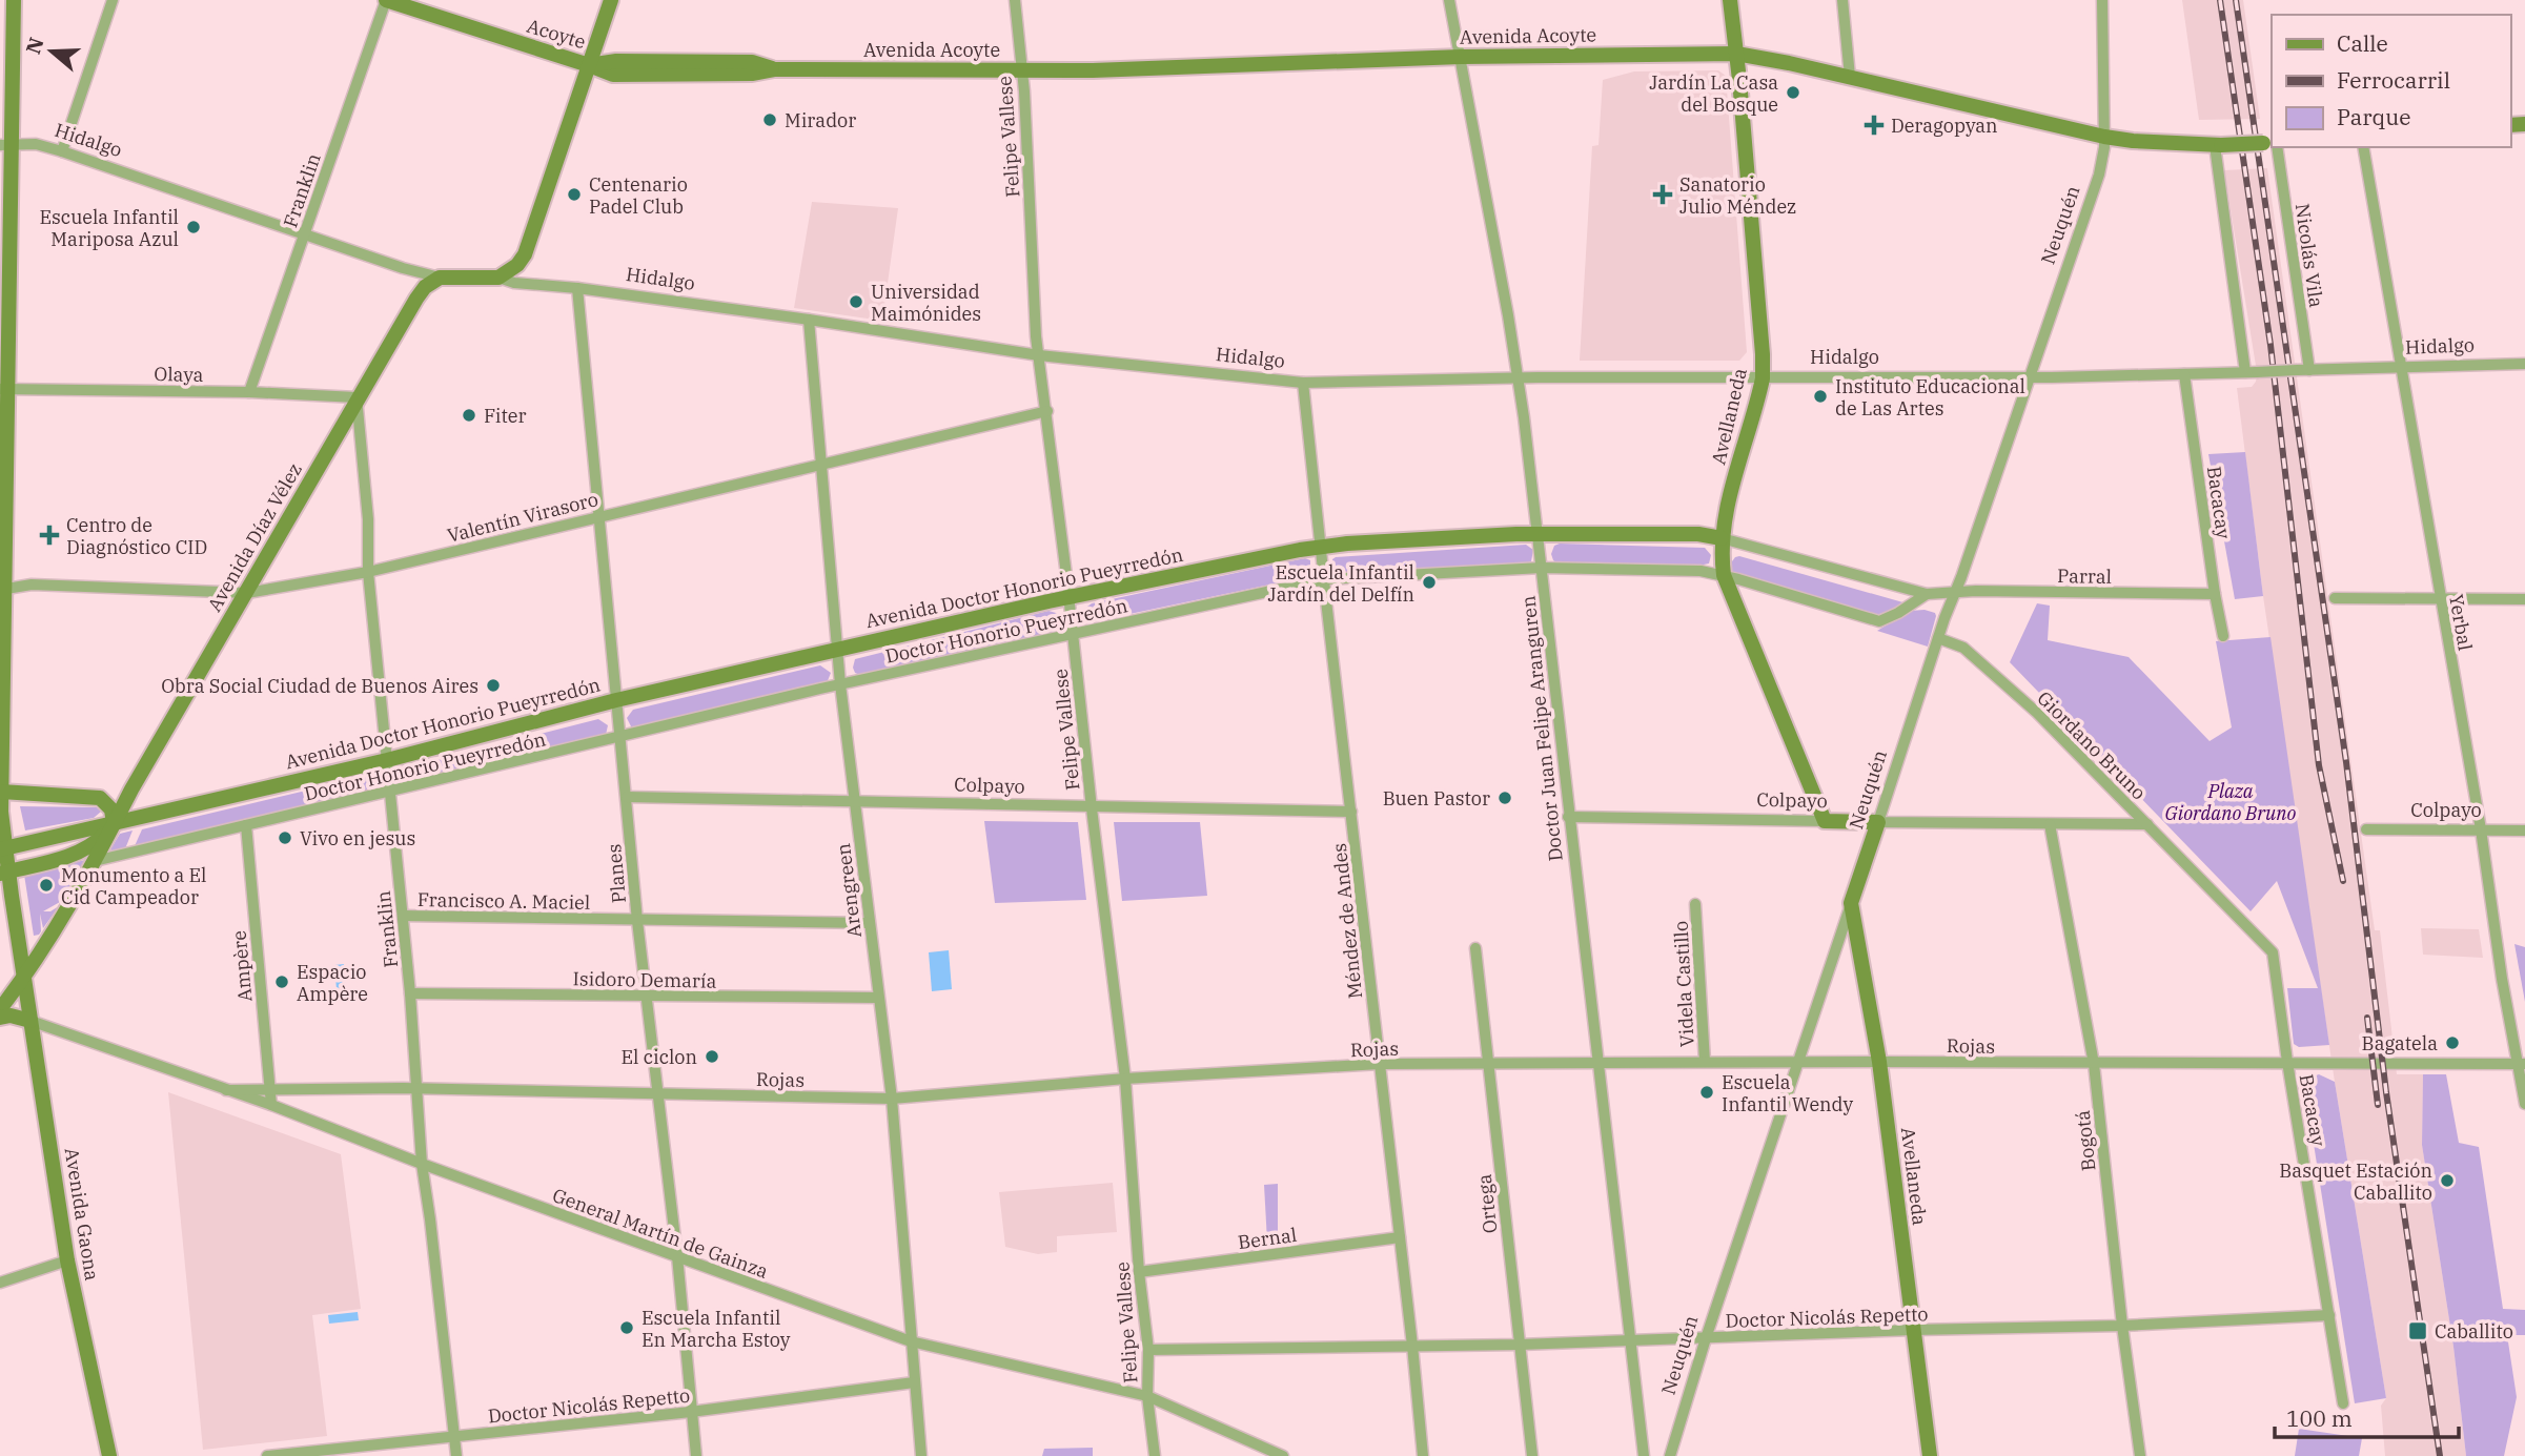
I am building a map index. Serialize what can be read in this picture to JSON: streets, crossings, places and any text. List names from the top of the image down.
{
  "streets": {
    "main road": [
      "Acoyte",
      "Avenida Acoyte",
      "Hidalgo",
      "Neuquén",
      "Avellaneda",
      "Avenida Díaz Vélez",
      "Avenida Doctor Honorio Pueyrredón",
      "Colpayo",
      "Avenida Gaona"
    ],
    "street": [
      "Felipe Vallese",
      "Franklin",
      "Nicolás Vila",
      "Olaya",
      "Bacacay",
      "Valentín Virasoro",
      "Parral",
      "Yerbal",
      "Doctor Honorio Pueyrredón",
      "Doctor Juan Felipe Aranguren",
      "Giordano Bruno",
      "Planes",
      "Arengreen",
      "Francisco A. Maciel",
      "Méndez de Andes",
      "Ampère",
      "Isidoro Demaría",
      "Videla Castillo",
      "Rojas",
      "Bogotá",
      "Ortega",
      "General Martín de Gainza",
      "Bernal",
      "Doctor Nicolás Repetto"
    ]
  },
  "crossings": [
    ["Acoyte", "Avenida Acoyte"],
    ["Acoyte", "Franklin"],
    ["Avenida Acoyte", "Felipe Vallese"],
    ["Avenida Acoyte", "Neuquén"],
    ["Avenida Acoyte", "Avellaneda"],
    ["Avenida Acoyte", "Doctor Juan Felipe Aranguren"],
    ["Felipe Vallese", "Hidalgo"],
    ["Felipe Vallese", "Valentín Virasoro"],
    ["Felipe Vallese", "Avenida Doctor Honorio Pueyrredón"],
    ["Felipe Vallese", "Doctor Honorio Pueyrredón"],
    ["Felipe Vallese", "Colpayo"],
    ["Felipe Vallese", "Rojas"],
    ["Felipe Vallese", "General Martín de Gainza"],
    ["Felipe Vallese", "Bernal"],
    ["Felipe Vallese", "Doctor Nicolás Repetto"],
    ["Hidalgo", "Franklin"],
    ["Hidalgo", "Neuquén"],
    ["Hidalgo", "Nicolás Vila"],
    ["Hidalgo", "Avellaneda"],
    ["Hidalgo", "Bacacay"],
    ["Hidalgo", "Avenida Díaz Vélez"],
    ["Hidalgo", "Yerbal"],
    ["Hidalgo", "Doctor Juan Felipe Aranguren"],
    ["Hidalgo", "Planes"],
    ["Hidalgo", "Arengreen"],
    ["Hidalgo", "Méndez de Andes"],
    ["Hidalgo", "Avenida Gaona"],
    ["Franklin", "Olaya"],
    ["Franklin", "Valentín Virasoro"],
    ["Franklin", "Avenida Díaz Vélez"],
    ["Franklin", "Avenida Doctor Honorio Pueyrredón"],
    ["Franklin", "Doctor Honorio Pueyrredón"],
    ["Franklin", "Francisco A. Maciel"],
    ["Franklin", "Isidoro Demaría"],
    ["Franklin", "Rojas"],
    ["Franklin", "General Martín de Gainza"],
    ["Franklin", "Doctor Nicolás Repetto"],
    ["Neuquén", "Avellaneda"],
    ["Neuquén", "Parral"],
    ["Neuquén", "Avenida Doctor Honorio Pueyrredón"],
    ["Neuquén", "Giordano Bruno"],
    ["Neuquén", "Colpayo"],
    ["Neuquén", "Rojas"],
    ["Neuquén", "Doctor Nicolás Repetto"],
    ["Olaya", "Avenida Díaz Vélez"],
    ["Olaya", "Avenida Gaona"],
    ["Avellaneda", "Avenida Doctor Honorio Pueyrredón"],
    ["Avellaneda", "Doctor Honorio Pueyrredón"],
    ["Avellaneda", "Colpayo"],
    ["Avellaneda", "Rojas"],
    ["Avellaneda", "Doctor Nicolás Repetto"],
    ["Bacacay", "Parral"],
    ["Bacacay", "Giordano Bruno"],
    ["Bacacay", "Rojas"],
    ["Bacacay", "Doctor Nicolás Repetto"],
    ["Valentín Virasoro", "Avenida Díaz Vélez"],
    ["Valentín Virasoro", "Planes"],
    ["Valentín Virasoro", "Arengreen"],
    ["Valentín Virasoro", "Avenida Gaona"],
    ["Avenida Díaz Vélez", "Avenida Doctor Honorio Pueyrredón"],
    ["Parral", "Avenida Doctor Honorio Pueyrredón"],
    ["Avenida Doctor Honorio Pueyrredón", "Doctor Honorio Pueyrredón"],
    ["Avenida Doctor Honorio Pueyrredón", "Doctor Juan Felipe Aranguren"],
    ["Avenida Doctor Honorio Pueyrredón", "Planes"],
    ["Avenida Doctor Honorio Pueyrredón", "Arengreen"],
    ["Avenida Doctor Honorio Pueyrredón", "Méndez de Andes"],
    ["Avenida Doctor Honorio Pueyrredón", "Avenida Gaona"],
    ["Yerbal", "Colpayo"],
    ["Yerbal", "Rojas"],
    ["Doctor Honorio Pueyrredón", "Doctor Juan Felipe Aranguren"],
    ["Doctor Honorio Pueyrredón", "Planes"],
    ["Doctor Honorio Pueyrredón", "Arengreen"],
    ["Doctor Honorio Pueyrredón", "Méndez de Andes"],
    ["Doctor Honorio Pueyrredón", "Ampère"],
    ["Doctor Juan Felipe Aranguren", "Colpayo"],
    ["Doctor Juan Felipe Aranguren", "Rojas"],
    ["Doctor Juan Felipe Aranguren", "Doctor Nicolás Repetto"],
    ["Giordano Bruno", "Colpayo"],
    ["Colpayo", "Planes"],
    ["Colpayo", "Arengreen"],
    ["Colpayo", "Méndez de Andes"],
    ["Colpayo", "Bogotá"],
    ["Planes", "Francisco A. Maciel"],
    ["Planes", "Isidoro Demaría"],
    ["Planes", "Rojas"],
    ["Planes", "General Martín de Gainza"],
    ["Planes", "Doctor Nicolás Repetto"],
    ["Arengreen", "Francisco A. Maciel"],
    ["Arengreen", "Isidoro Demaría"],
    ["Arengreen", "Rojas"],
    ["Arengreen", "General Martín de Gainza"],
    ["Arengreen", "Doctor Nicolás Repetto"],
    ["Méndez de Andes", "Rojas"],
    ["Méndez de Andes", "Bernal"],
    ["Méndez de Andes", "Doctor Nicolás Repetto"],
    ["Ampère", "Rojas"],
    ["Ampère", "General Martín de Gainza"],
    ["Videla Castillo", "Rojas"],
    ["Rojas", "Bogotá"],
    ["Rojas", "Ortega"],
    ["Rojas", "General Martín de Gainza"],
    ["Bogotá", "Doctor Nicolás Repetto"],
    ["Ortega", "Doctor Nicolás Repetto"],
    ["Avenida Gaona", "General Martín de Gainza"]
  ],
  "parks": ["Plaza Giordano Bruno"],
  "places": {
    "other": [
      "Jardín La Casa del Bosque",
      "Mirador",
      "Centenario Padel Club",
      "Escuela Infantil Mariposa Azul",
      "Universidad Maimónides",
      "Instituto Educacional de Las Artes",
      "Fiter",
      "Escuela Infantil Jardín del Delfín",
      "Obra Social Ciudad de Buenos Aires",
      "Buen Pastor",
      "Vivo en jesus",
      "Monumento a El Cid Campeador",
      "Espacio Ampère",
      "Bagatela",
      "El ciclon",
      "Escuela Infantil Wendy",
      "Basquet Estación Caballito",
      "Escuela Infantil En Marcha Estoy"
    ],
    "health": ["Deragopyan", "Sanatorio Julio Méndez", "Centro de Diagnóstico CID"],
    "transit": ["Caballito"]
  },
  "legend": ["Calle", "Ferrocarril", "Parque"],
  "scale_bar": "100 m",
  "north": "left"
}
